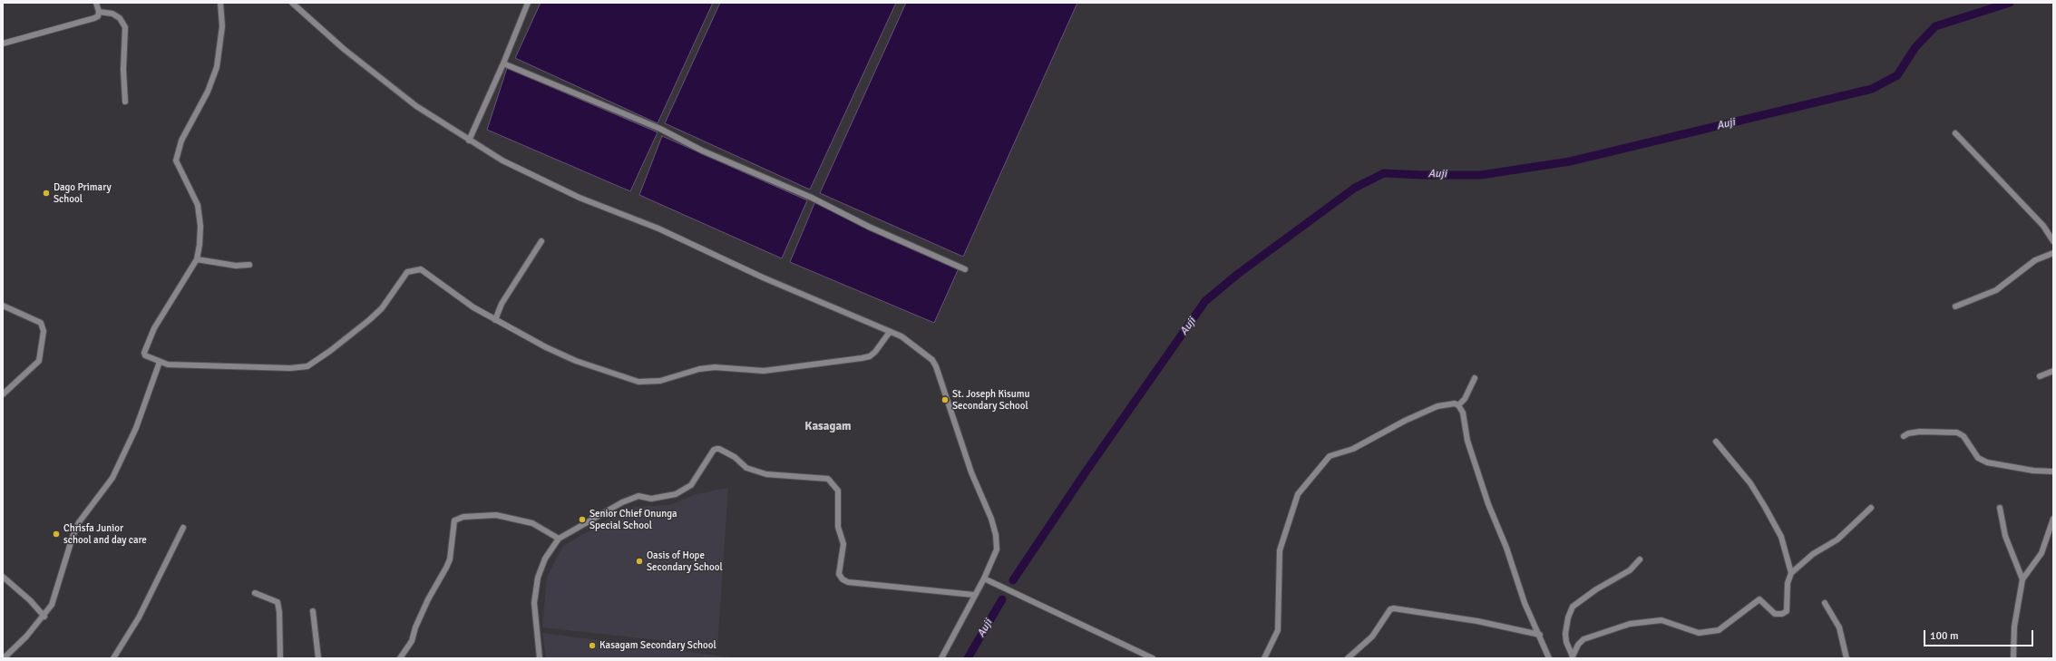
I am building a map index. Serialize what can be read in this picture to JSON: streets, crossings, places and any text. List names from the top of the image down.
{
  "districts": ["Kasagam"],
  "water": ["Auji"],
  "places": [
    "Dago Primary School",
    "St. Joseph Kisumu Secondary School",
    "Senior Chief Onunga Special School",
    "Chrisfa Junior school and day care",
    "Oasis of Hope Secondary School",
    "Kasagam Secondary School"
  ],
  "scale_bar": "100 m"
}
